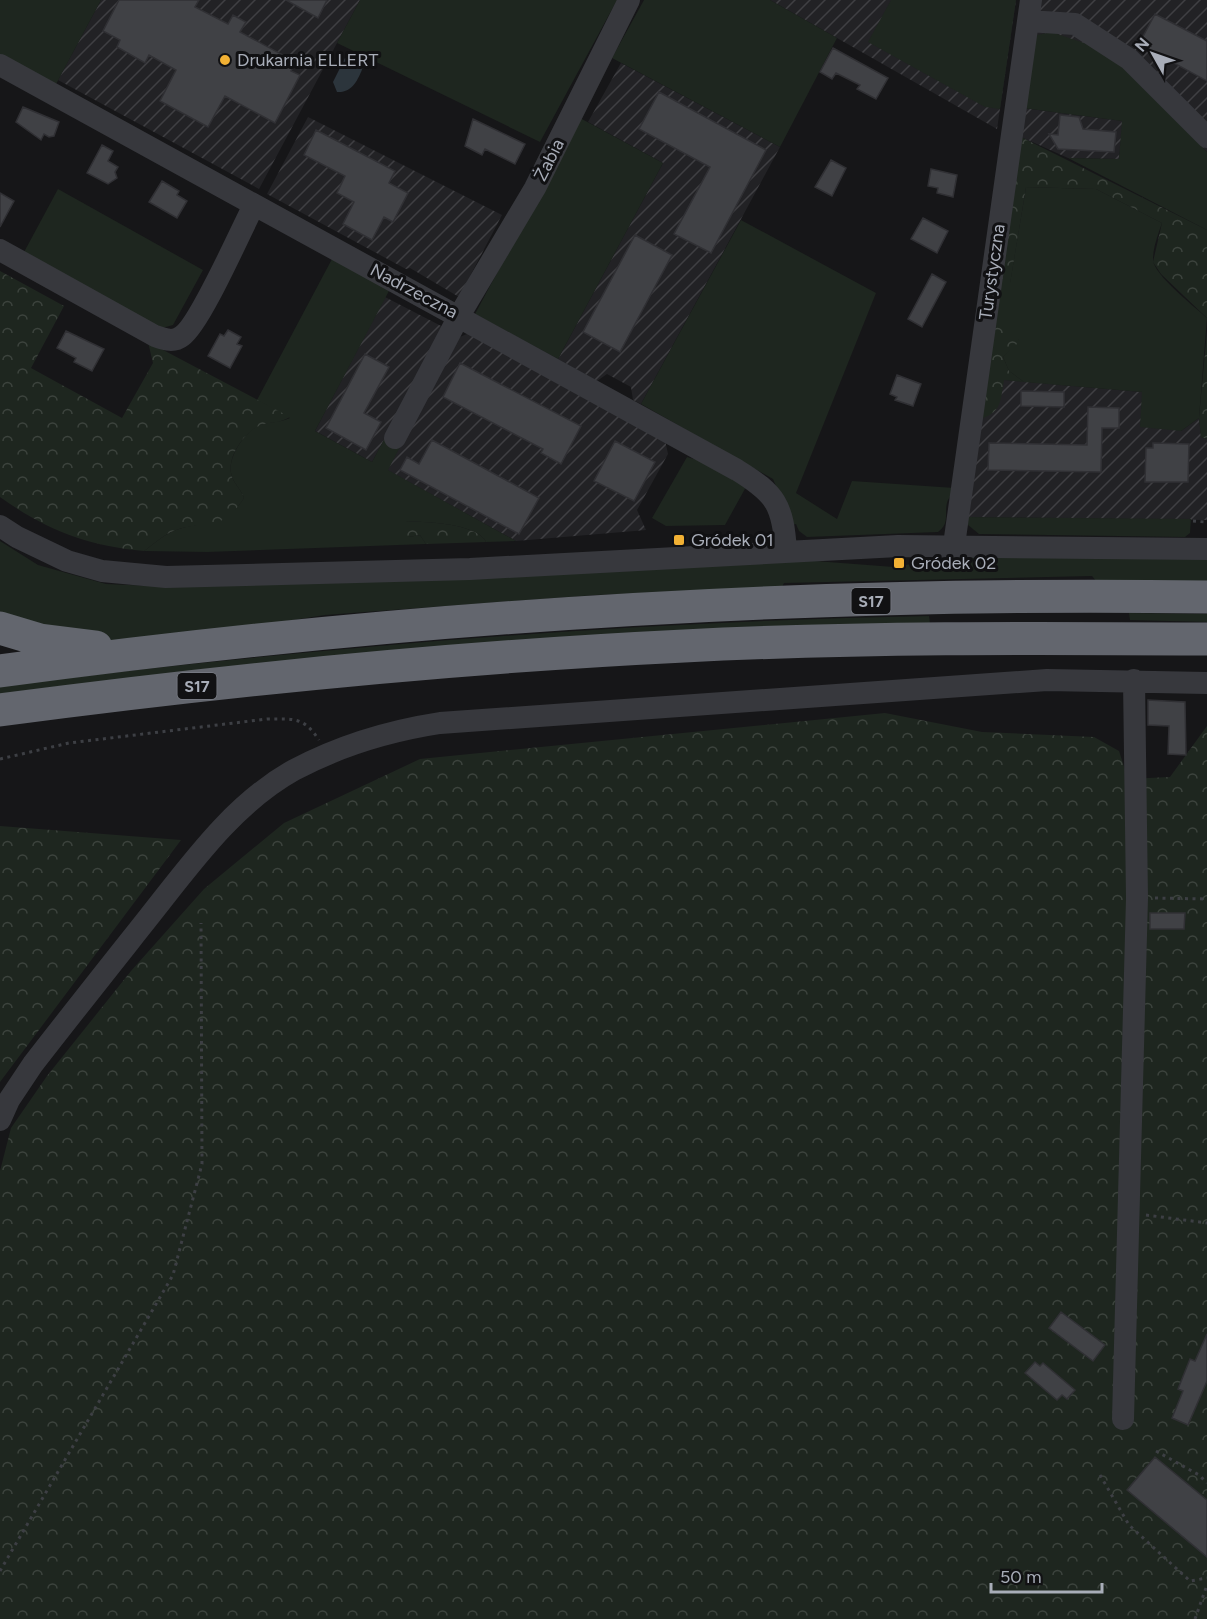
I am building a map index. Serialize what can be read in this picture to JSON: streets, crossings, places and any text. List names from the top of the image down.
{
  "streets": {
    "highway": ["S17"],
    "street": ["Żabia", "Turystyczna", "Nadrzeczna"]
  },
  "crossings": [
    ["Żabia", "Nadrzeczna"]
  ],
  "places": {
    "other": ["Drukarnia ELLERT"],
    "transit": ["Gródek 01", "Gródek 02"]
  },
  "scale_bar": "50 m",
  "north": "top left"
}
